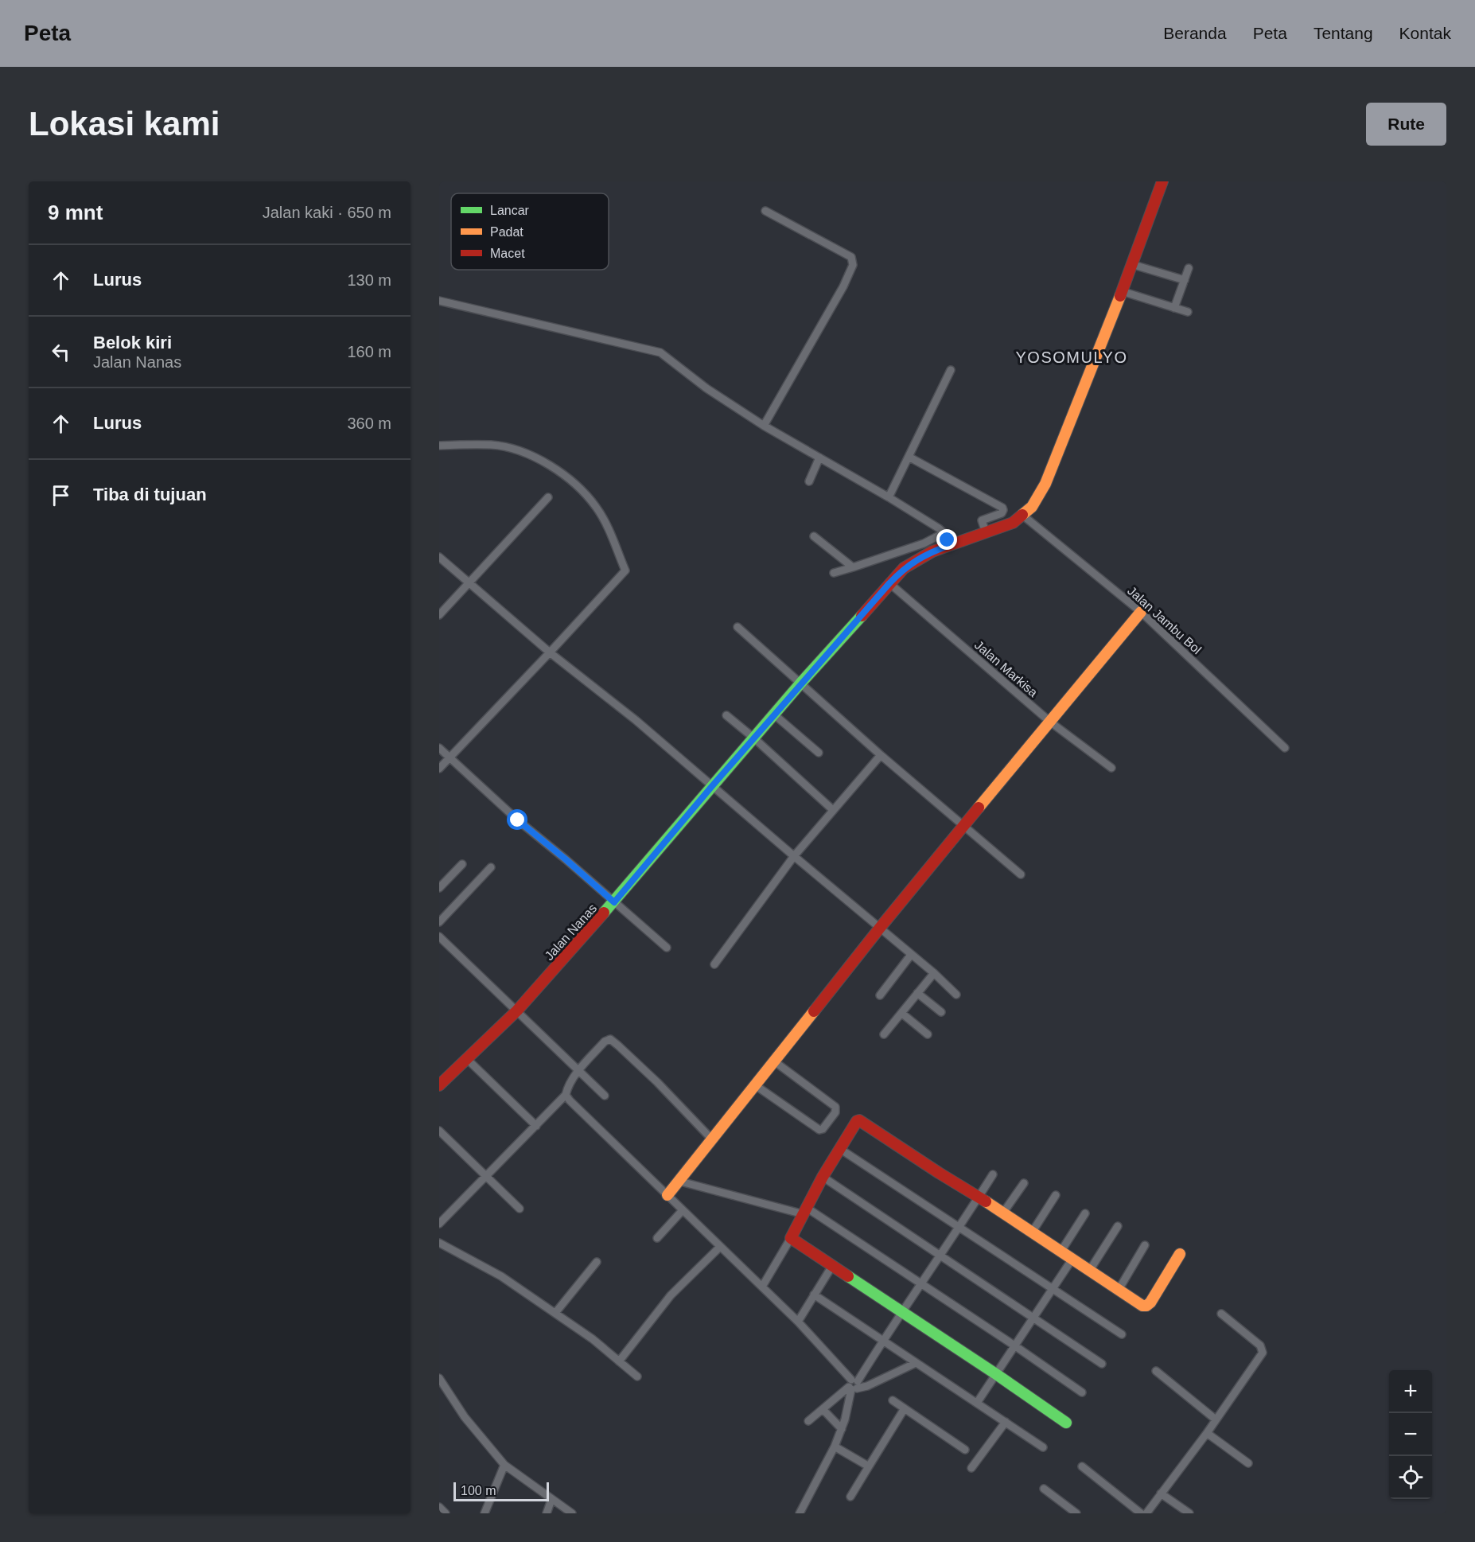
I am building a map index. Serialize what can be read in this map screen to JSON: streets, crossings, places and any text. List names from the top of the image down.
{
  "streets": {
    "street": ["Jalan Jambu Bol", "Jalan Markisa", "Jalan Nanas"]
  },
  "crossings": [
    ["Jalan Jambu Bol", "Jalan Nanas"],
    ["Jalan Markisa", "Jalan Nanas"]
  ],
  "districts": ["YOSOMULYO"],
  "legend": ["Lancar", "Padat", "Macet"],
  "scale_bar": "100 m",
  "page": {
    "header": "Peta",
    "nav": [
      "Beranda",
      "Peta",
      "Tentang",
      "Kontak"
    ],
    "buttons": "Rute",
    "title": "Lokasi kami",
    "heading": ["9 mnt", "Jalan kaki · 650 m"],
    "list": [
      ["Lurus", "130 m"],
      ["Belok kiri", "Jalan Nanas", "160 m"],
      ["Lurus", "360 m"],
      "Tiba di tujuan"
    ],
    "map_buttons": ["+", "−"],
    "scale": "100 m"
  }
}
